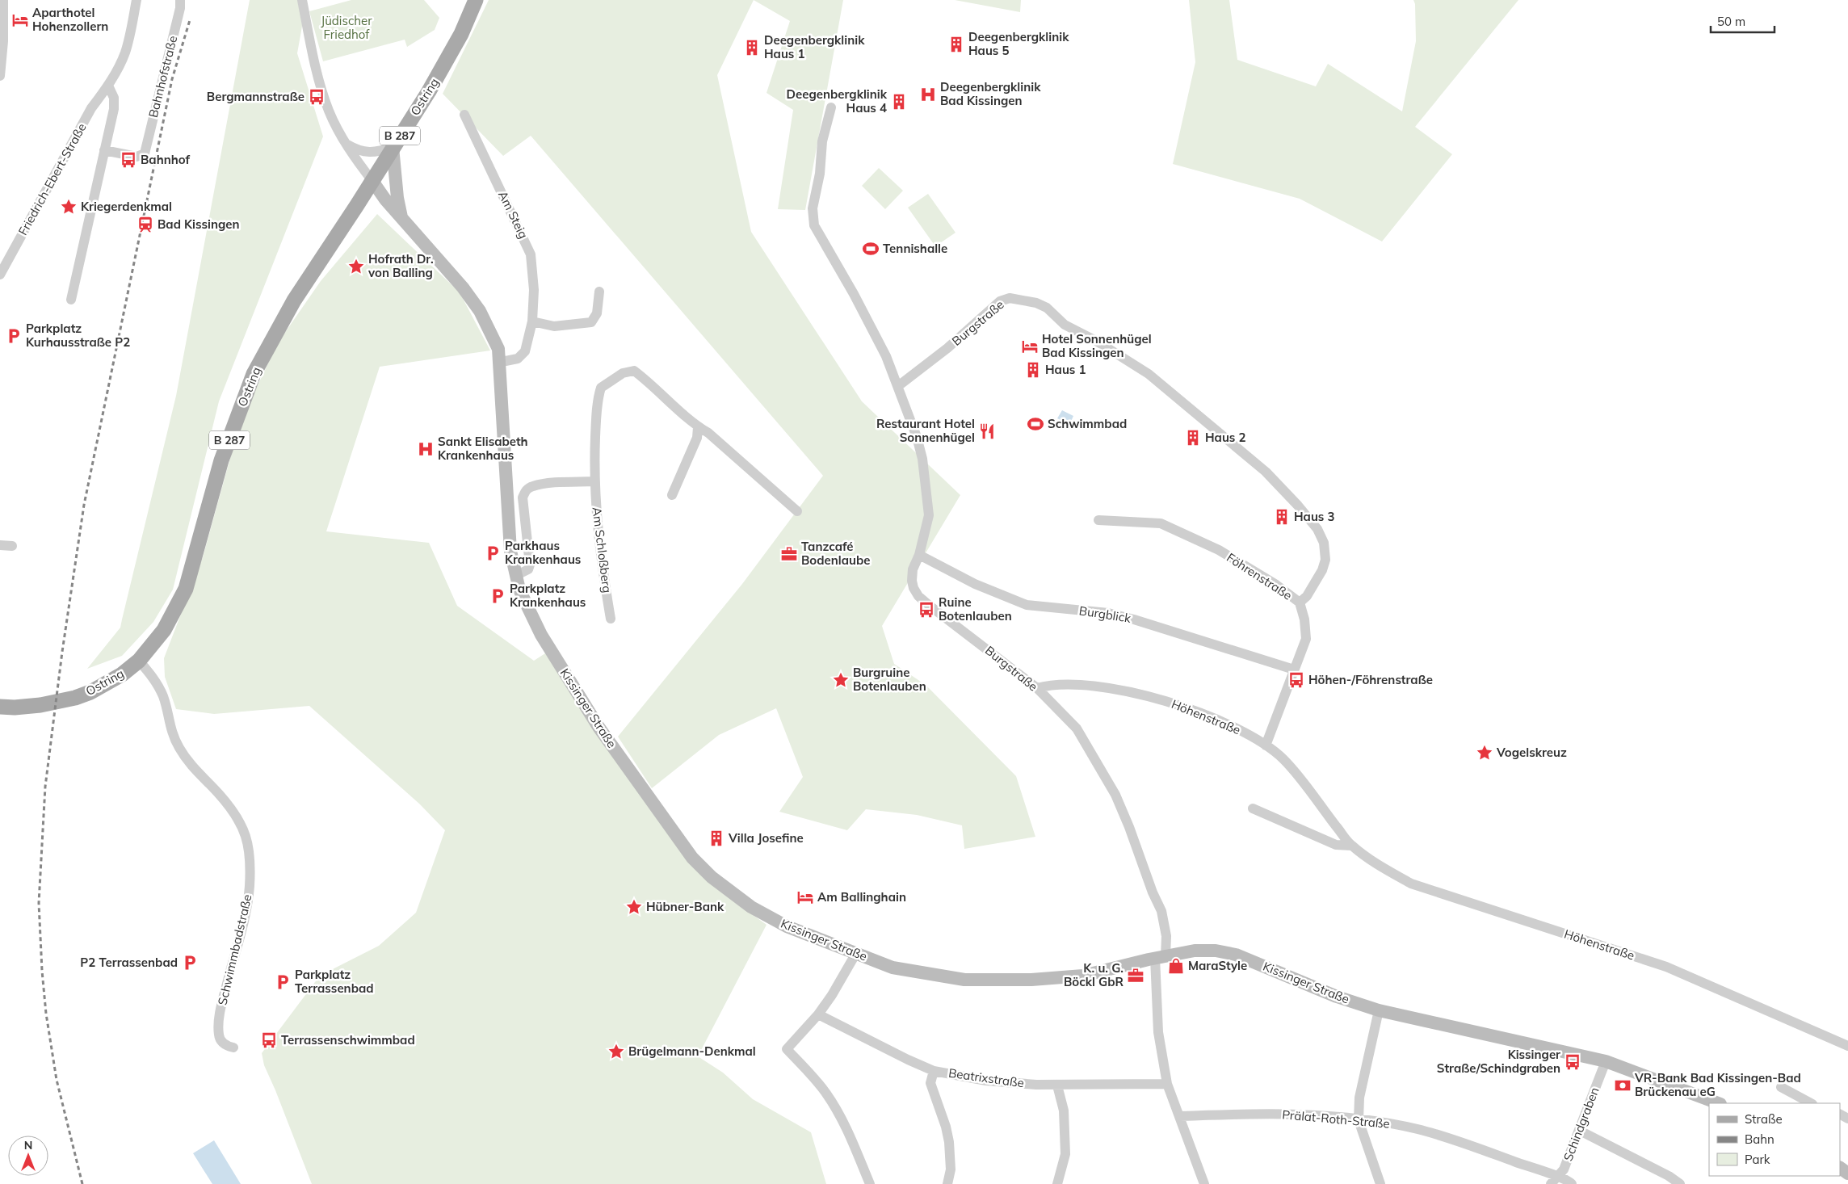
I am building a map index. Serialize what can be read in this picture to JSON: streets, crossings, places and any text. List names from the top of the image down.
{
  "streets": {
    "main road": ["Ostring", "B 287"],
    "street": [
      "Bahnhofstraße",
      "Friedrich-Ebert-Straße",
      "Am Steig",
      "Burgstraße",
      "Am Schloßberg",
      "Föhrenstraße",
      "Burgblick",
      "Kissinger Straße",
      "Höhenstraße",
      "Schwimmbadstraße",
      "Beatrixstraße",
      "Prälat-Roth-Straße",
      "Schindgraben"
    ]
  },
  "crossings": [
    ["Ostring", "Kissinger Straße"],
    ["Ostring", "Schwimmbadstraße"],
    ["Am Steig", "Kissinger Straße"],
    ["Burgstraße", "Föhrenstraße"],
    ["Burgstraße", "Burgblick"],
    ["Burgstraße", "Kissinger Straße"],
    ["Burgstraße", "Höhenstraße"],
    ["Burgstraße", "Beatrixstraße"],
    ["Burgstraße", "Prälat-Roth-Straße"],
    ["Föhrenstraße", "Burgblick"],
    ["Föhrenstraße", "Höhenstraße"],
    ["Kissinger Straße", "Schindgraben"],
    ["Prälat-Roth-Straße", "Schindgraben"]
  ],
  "parks": ["Jüdischer Friedhof"],
  "places": {
    "hotel": ["Aparthotel Hohenzollern", "Hotel Sonnenhügel Bad Kissingen", "Am Ballinghain"],
    "building": [
      "Deegenbergklinik Haus 5",
      "Deegenbergklinik Haus 1",
      "Deegenbergklinik Haus 4",
      "Haus 1",
      "Haus 2",
      "Haus 3",
      "Villa Josefine"
    ],
    "hospital": ["Deegenbergklinik Bad Kissingen", "Sankt Elisabeth Krankenhaus"],
    "bus stop": [
      "Bergmannstraße",
      "Bahnhof",
      "Ruine Botenlauben",
      "Höhen-/Föhrenstraße",
      "Terrassenschwimmbad",
      "Kissinger Straße/Schindgraben"
    ],
    "place": [
      "Kriegerdenkmal",
      "Hofrath Dr. von Balling",
      "Burgruine Botenlauben",
      "Vogelskreuz",
      "Hübner-Bank",
      "Brügelmann-Denkmal"
    ],
    "station": ["Bad Kissingen"],
    "sports": ["Tennishalle", "Schwimmbad"],
    "parking": [
      "Parkplatz Kurhausstraße P2",
      "Parkhaus Krankenhaus",
      "Parkplatz Krankenhaus",
      "P2 Terrassenbad",
      "Parkplatz Terrassenbad"
    ],
    "restaurant": ["Restaurant Hotel Sonnenhügel"],
    "office": ["Tanzcafé Bodenlaube", "K. u. G. Böckl GbR"],
    "shop": ["MaraStyle"],
    "bank": ["VR-Bank Bad Kissingen-Bad Brückenau eG"]
  },
  "legend": ["Straße", "Bahn", "Park"],
  "scale_bar": "50 m",
  "north": "top"
}
